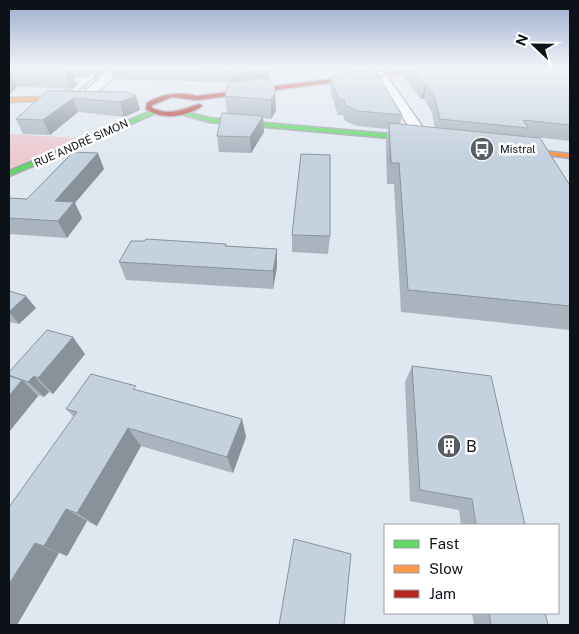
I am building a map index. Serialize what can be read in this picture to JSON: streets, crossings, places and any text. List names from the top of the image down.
{
  "streets": {
    "street": ["RUE ANDRÉ SIMON"]
  },
  "places": {
    "bus stop": ["Mistral"],
    "building": ["B"]
  },
  "legend": ["Fast", "Slow", "Jam"],
  "north": "left"
}
